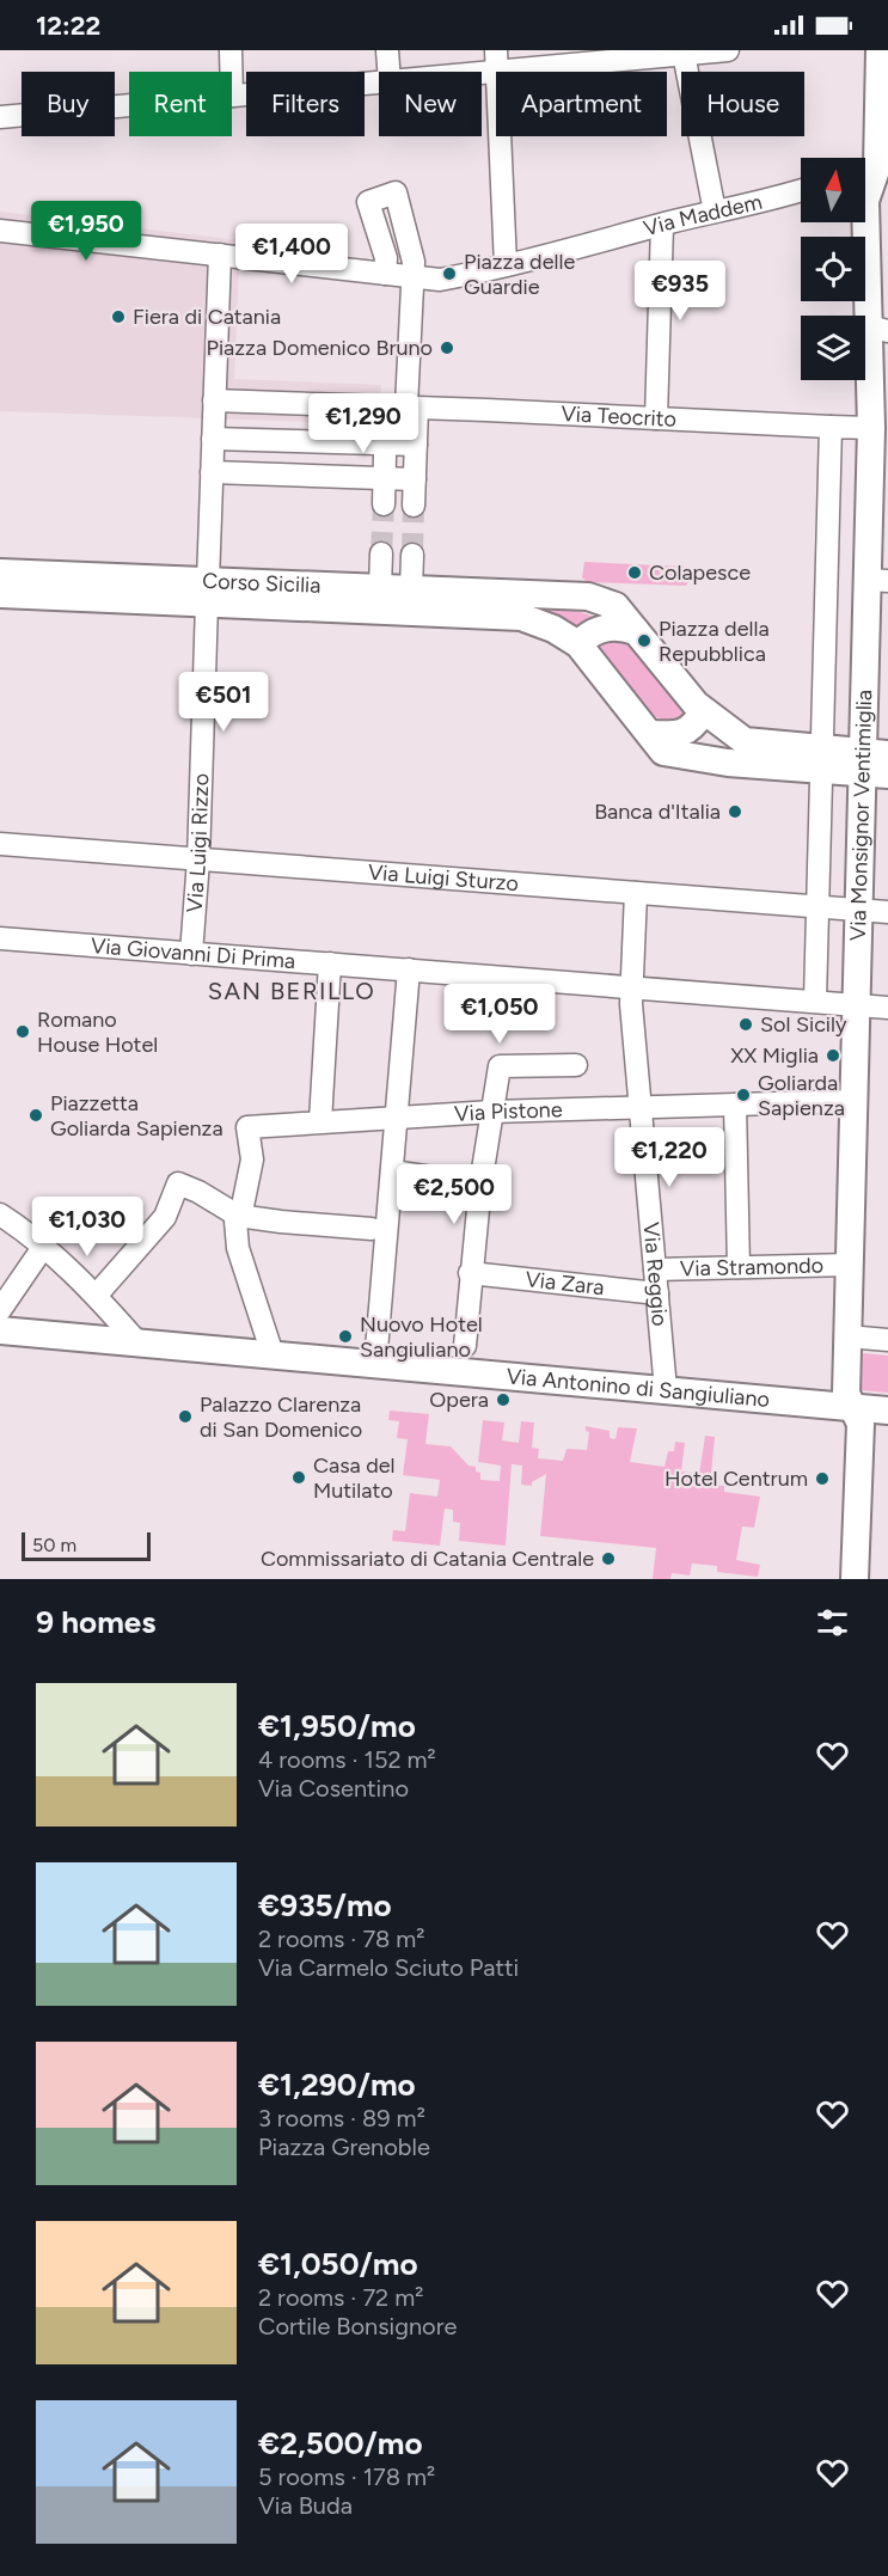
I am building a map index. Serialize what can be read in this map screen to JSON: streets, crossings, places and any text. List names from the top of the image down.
{
  "streets": {
    "main road": ["Corso Sicilia", "Via Monsignor Ventimiglia", "Via Antonino di Sangiuliano"],
    "street": [
      "Via Maddem",
      "Via Teocrito",
      "Via Luigi Rizzo",
      "Via Luigi Sturzo",
      "Via Giovanni Di Prima",
      "Via Pistone",
      "Via Stramondo",
      "Via Reggio",
      "Via Zara"
    ]
  },
  "crossings": [
    ["Via Teocrito", "Via Monsignor Ventimiglia"],
    ["Via Teocrito", "Via Luigi Rizzo"],
    ["Corso Sicilia", "Via Luigi Rizzo"],
    ["Via Monsignor Ventimiglia", "Via Luigi Sturzo"],
    ["Via Monsignor Ventimiglia", "Via Giovanni Di Prima"],
    ["Via Monsignor Ventimiglia", "Via Pistone"],
    ["Via Monsignor Ventimiglia", "Via Stramondo"],
    ["Via Monsignor Ventimiglia", "Via Antonino di Sangiuliano"],
    ["Via Luigi Rizzo", "Via Luigi Sturzo"],
    ["Via Luigi Rizzo", "Via Giovanni Di Prima"],
    ["Via Luigi Sturzo", "Via Reggio"],
    ["Via Giovanni Di Prima", "Via Reggio"],
    ["Via Pistone", "Via Reggio"],
    ["Via Stramondo", "Via Reggio"],
    ["Via Reggio", "Via Zara"],
    ["Via Reggio", "Via Antonino di Sangiuliano"]
  ],
  "districts": ["SAN BERILLO"],
  "places": [
    "Piazza delle Guardie",
    "Fiera di Catania",
    "Piazza Domenico Bruno",
    "Colapesce",
    "Piazza della Repubblica",
    "Banca d'Italia",
    "Sol Sicily",
    "Romano House Hotel",
    "XX Miglia",
    "Goliarda Sapienza",
    "Piazzetta Goliarda Sapienza",
    "Nuovo Hotel Sangiuliano",
    "Opera",
    "Palazzo Clarenza di San Domenico",
    "Casa del Mutilato",
    "Hotel Centrum",
    "Commissariato di Catania Centrale"
  ],
  "scale_bar": "50 m",
  "north": "top",
  "page": {
    "status": "12:22",
    "chip": [
      "Buy",
      "Rent",
      "Filters",
      "New",
      "Apartment",
      "House"
    ],
    "price": [
      "€1,950",
      "€1,400",
      "€935",
      "€1,290",
      "€501",
      "€1,050",
      "€1,220",
      "€2,500",
      "€1,030"
    ],
    "scale": "50 m",
    "heading": "9 homes",
    "list": [
      {
        "name": "€1,950/mo",
        "note": "4 rooms · 152 m² · Via Cosentino"
      },
      {
        "name": "€935/mo",
        "note": "2 rooms · 78 m² · Via Carmelo Sciuto Patti"
      },
      {
        "name": "€1,290/mo",
        "note": "3 rooms · 89 m² · Piazza Grenoble"
      },
      {
        "name": "€1,050/mo",
        "note": "2 rooms · 72 m² · Cortile Bonsignore"
      },
      {
        "name": "€2,500/mo",
        "note": "5 rooms · 178 m² · Via Buda"
      }
    ]
  }
}
